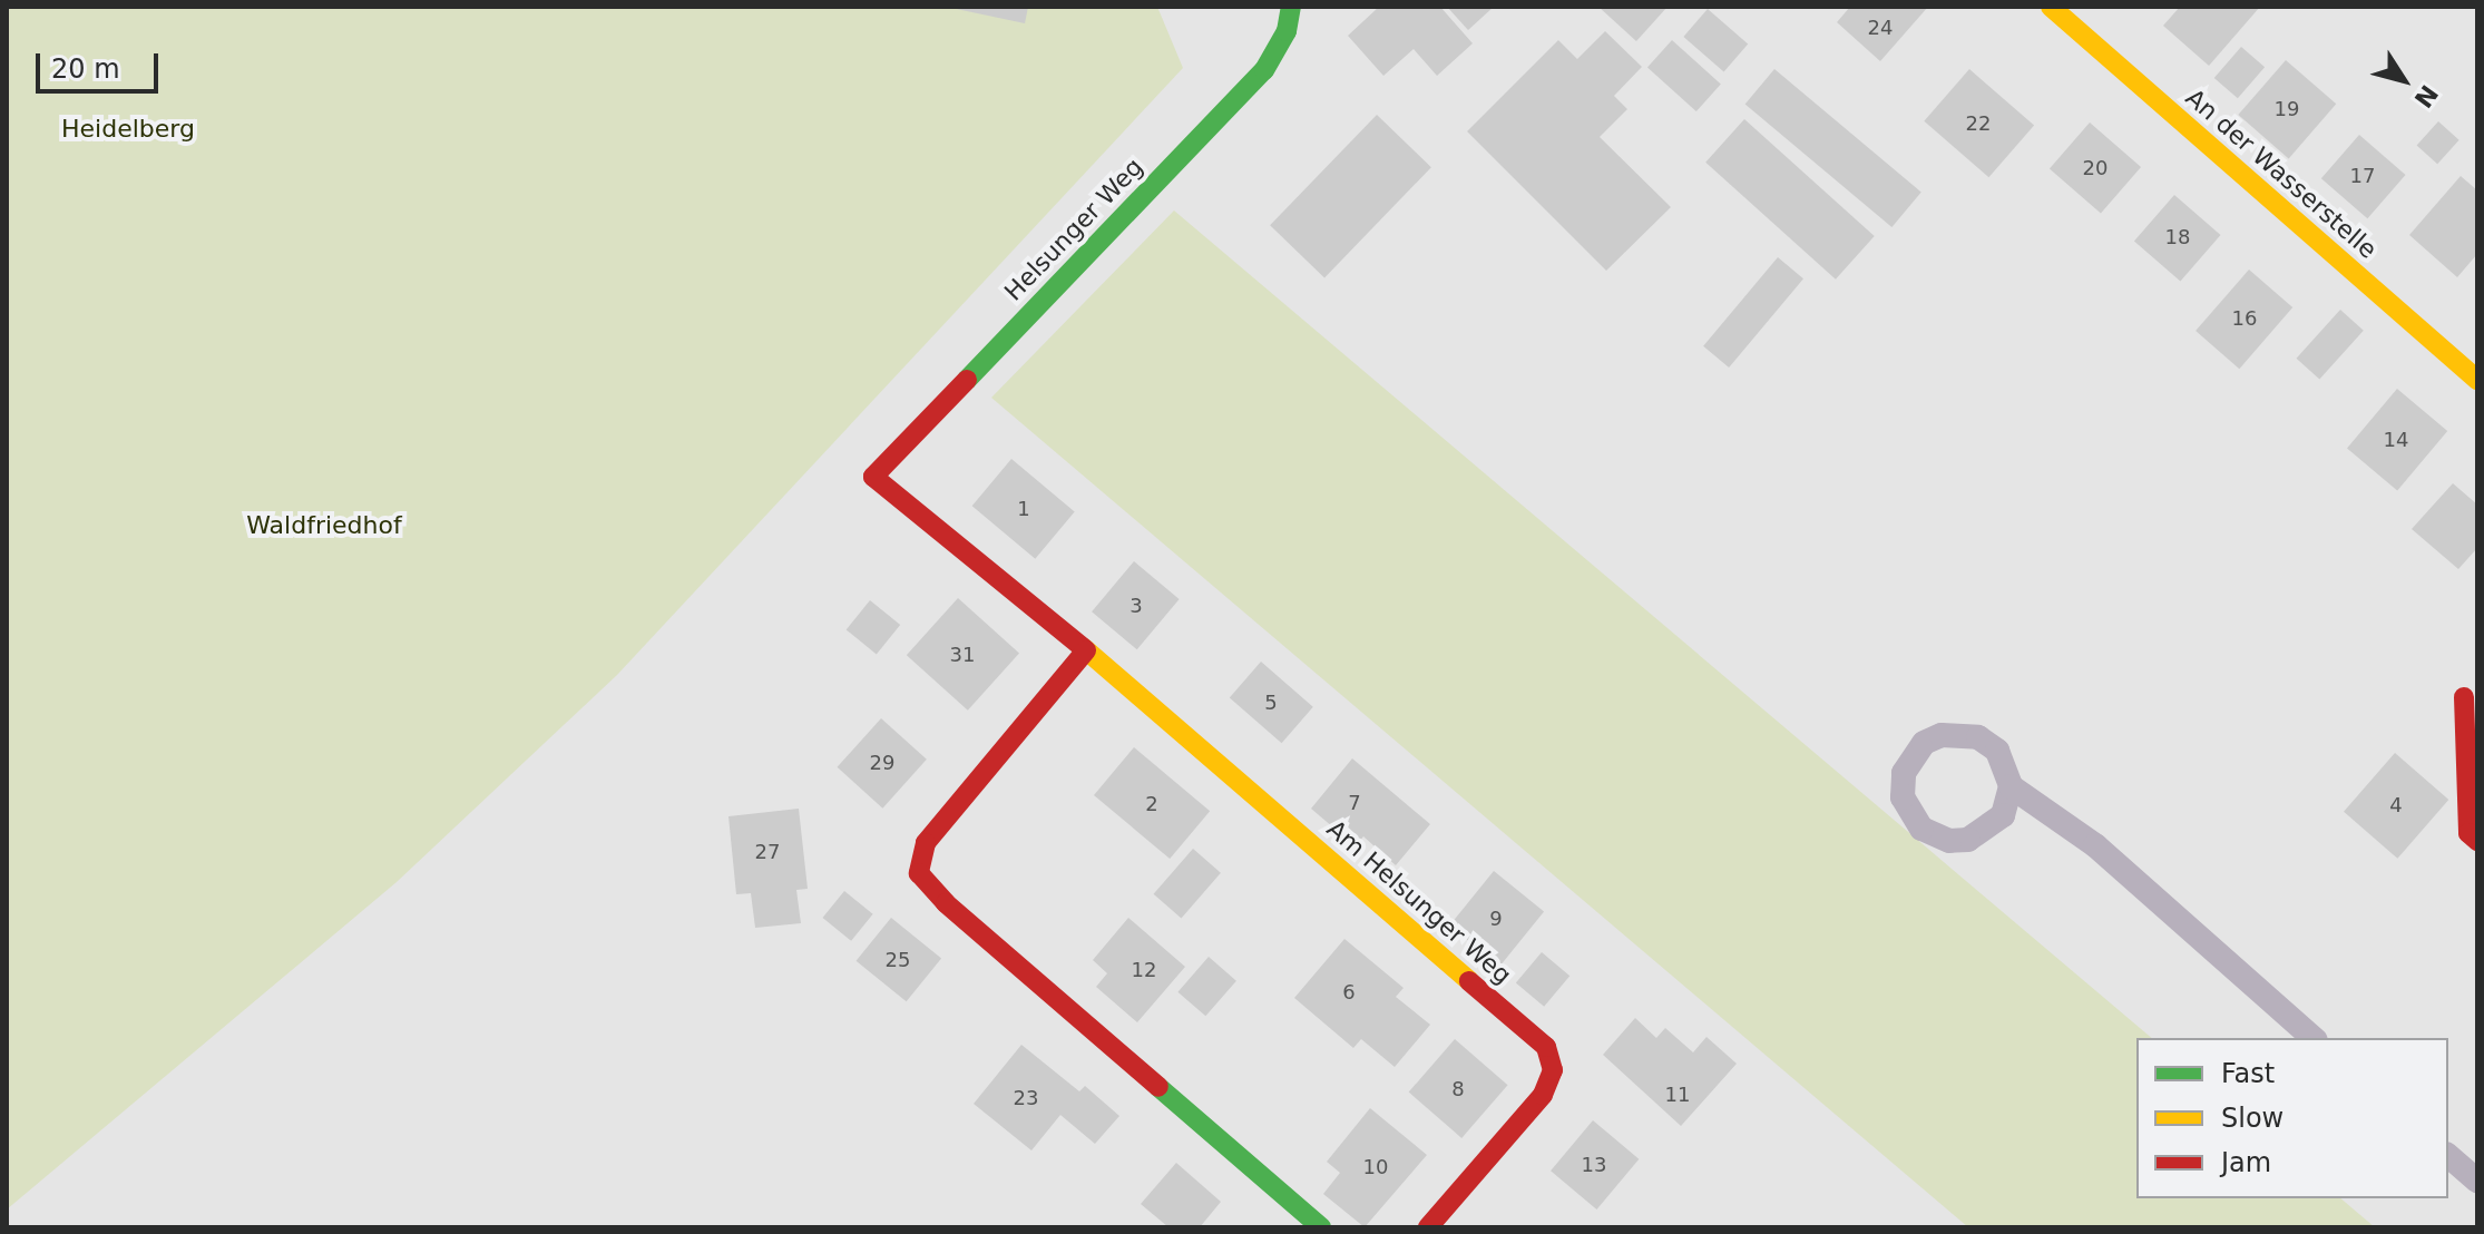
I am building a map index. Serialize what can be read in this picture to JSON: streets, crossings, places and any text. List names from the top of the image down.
{
  "streets": {
    "street": ["An der Wasserstelle", "Helsunger Weg", "Am Helsunger Weg"]
  },
  "crossings": [
    ["Helsunger Weg", "Am Helsunger Weg"]
  ],
  "parks": ["Heidelberg", "Waldfriedhof"],
  "house_numbers": [
    "24",
    "19",
    "22",
    "20",
    "17",
    "18",
    "16",
    "14",
    "1",
    "3",
    "31",
    "5",
    "29",
    "7",
    "2",
    "4",
    "27",
    "9",
    "25",
    "12",
    "6",
    "8",
    "11",
    "23",
    "13",
    "10"
  ],
  "legend": ["Fast", "Slow", "Jam"],
  "scale_bar": "20 m",
  "north": "bottom right"
}
